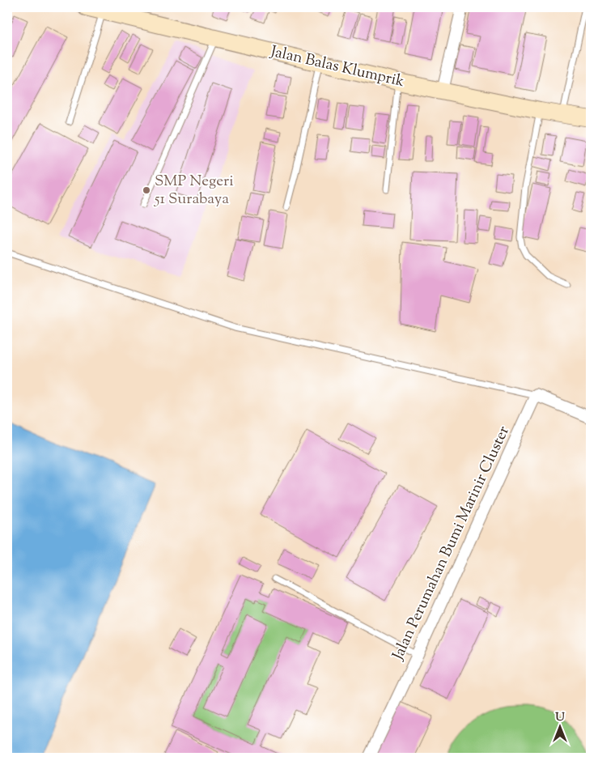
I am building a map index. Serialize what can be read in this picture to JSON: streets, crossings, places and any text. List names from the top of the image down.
{
  "streets": {
    "street": ["Jalan Balas Klumprik", "Jalan Perumahan Bumi Marinir Cluster"]
  },
  "places": ["SMP Negeri 51 Surabaya"],
  "north": "top"
}
